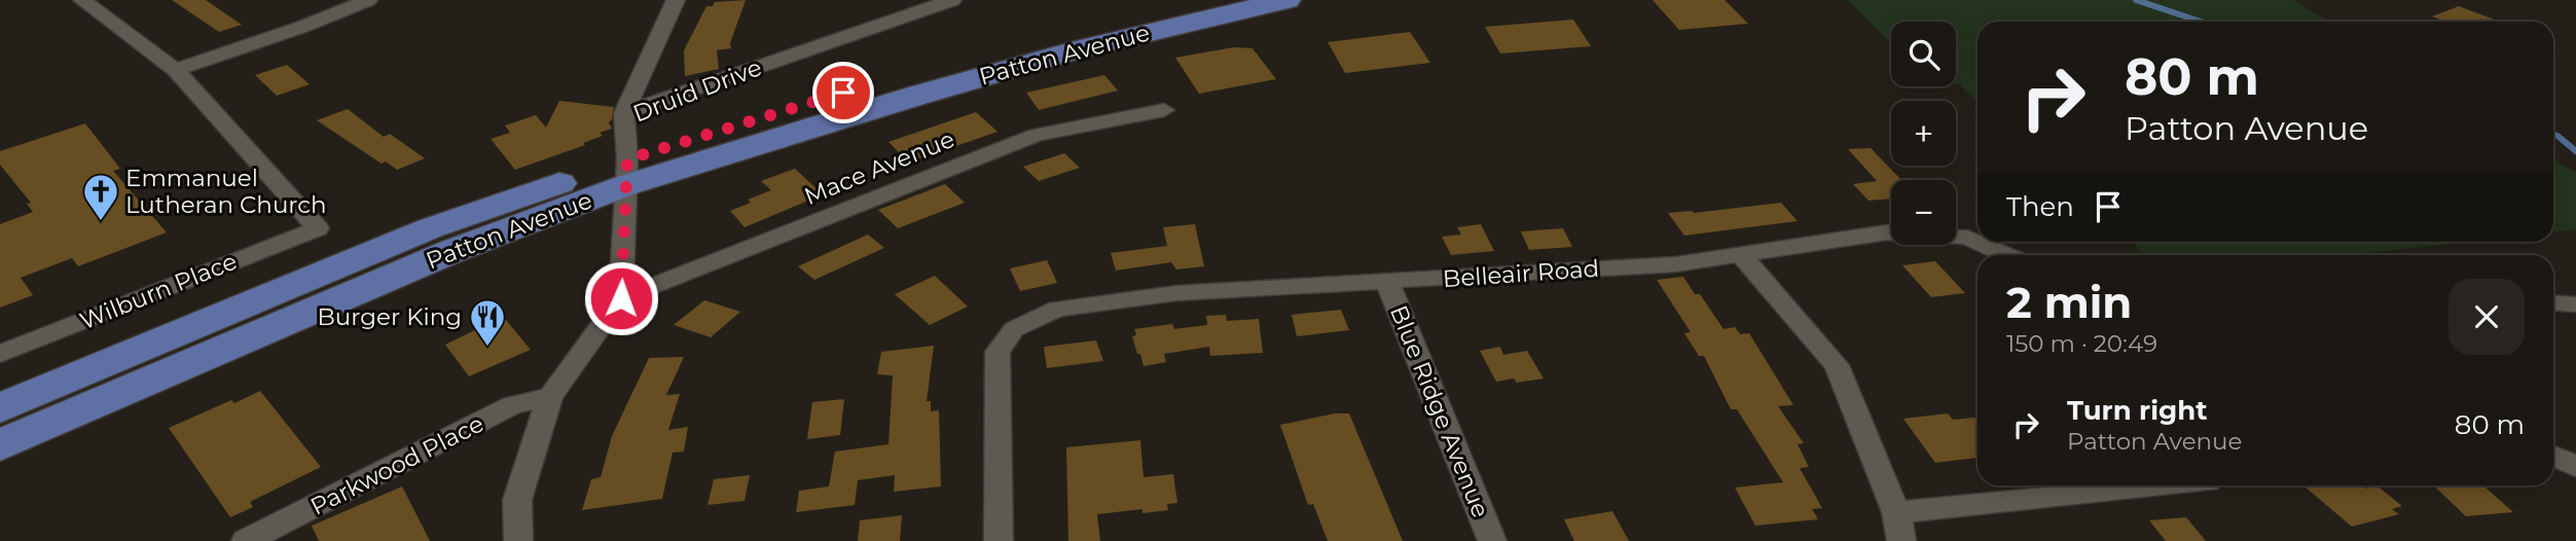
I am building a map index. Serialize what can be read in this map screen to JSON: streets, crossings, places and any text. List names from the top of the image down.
{
  "streets": {
    "main road": ["Patton Avenue"],
    "street": [
      "Druid Drive",
      "Mace Avenue",
      "Belleair Road",
      "Wilburn Place",
      "Blue Ridge Avenue",
      "Parkwood Place"
    ]
  },
  "crossings": [
    ["Patton Avenue", "Druid Drive"],
    ["Druid Drive", "Mace Avenue"],
    ["Belleair Road", "Blue Ridge Avenue"]
  ],
  "places": {
    "church": ["Emmanuel Lutheran Church"],
    "restaurant": ["Burger King"]
  },
  "page": {
    "map_buttons": ["+", "−"],
    "turn": ["80 m", "Patton Avenue"],
    "then": "Then",
    "heading": ["2 min", "150 m · 20:49"],
    "list": [
      {
        "name": "Turn right",
        "note": "Patton Avenue",
        "value": "80 m"
      }
    ]
  }
}
